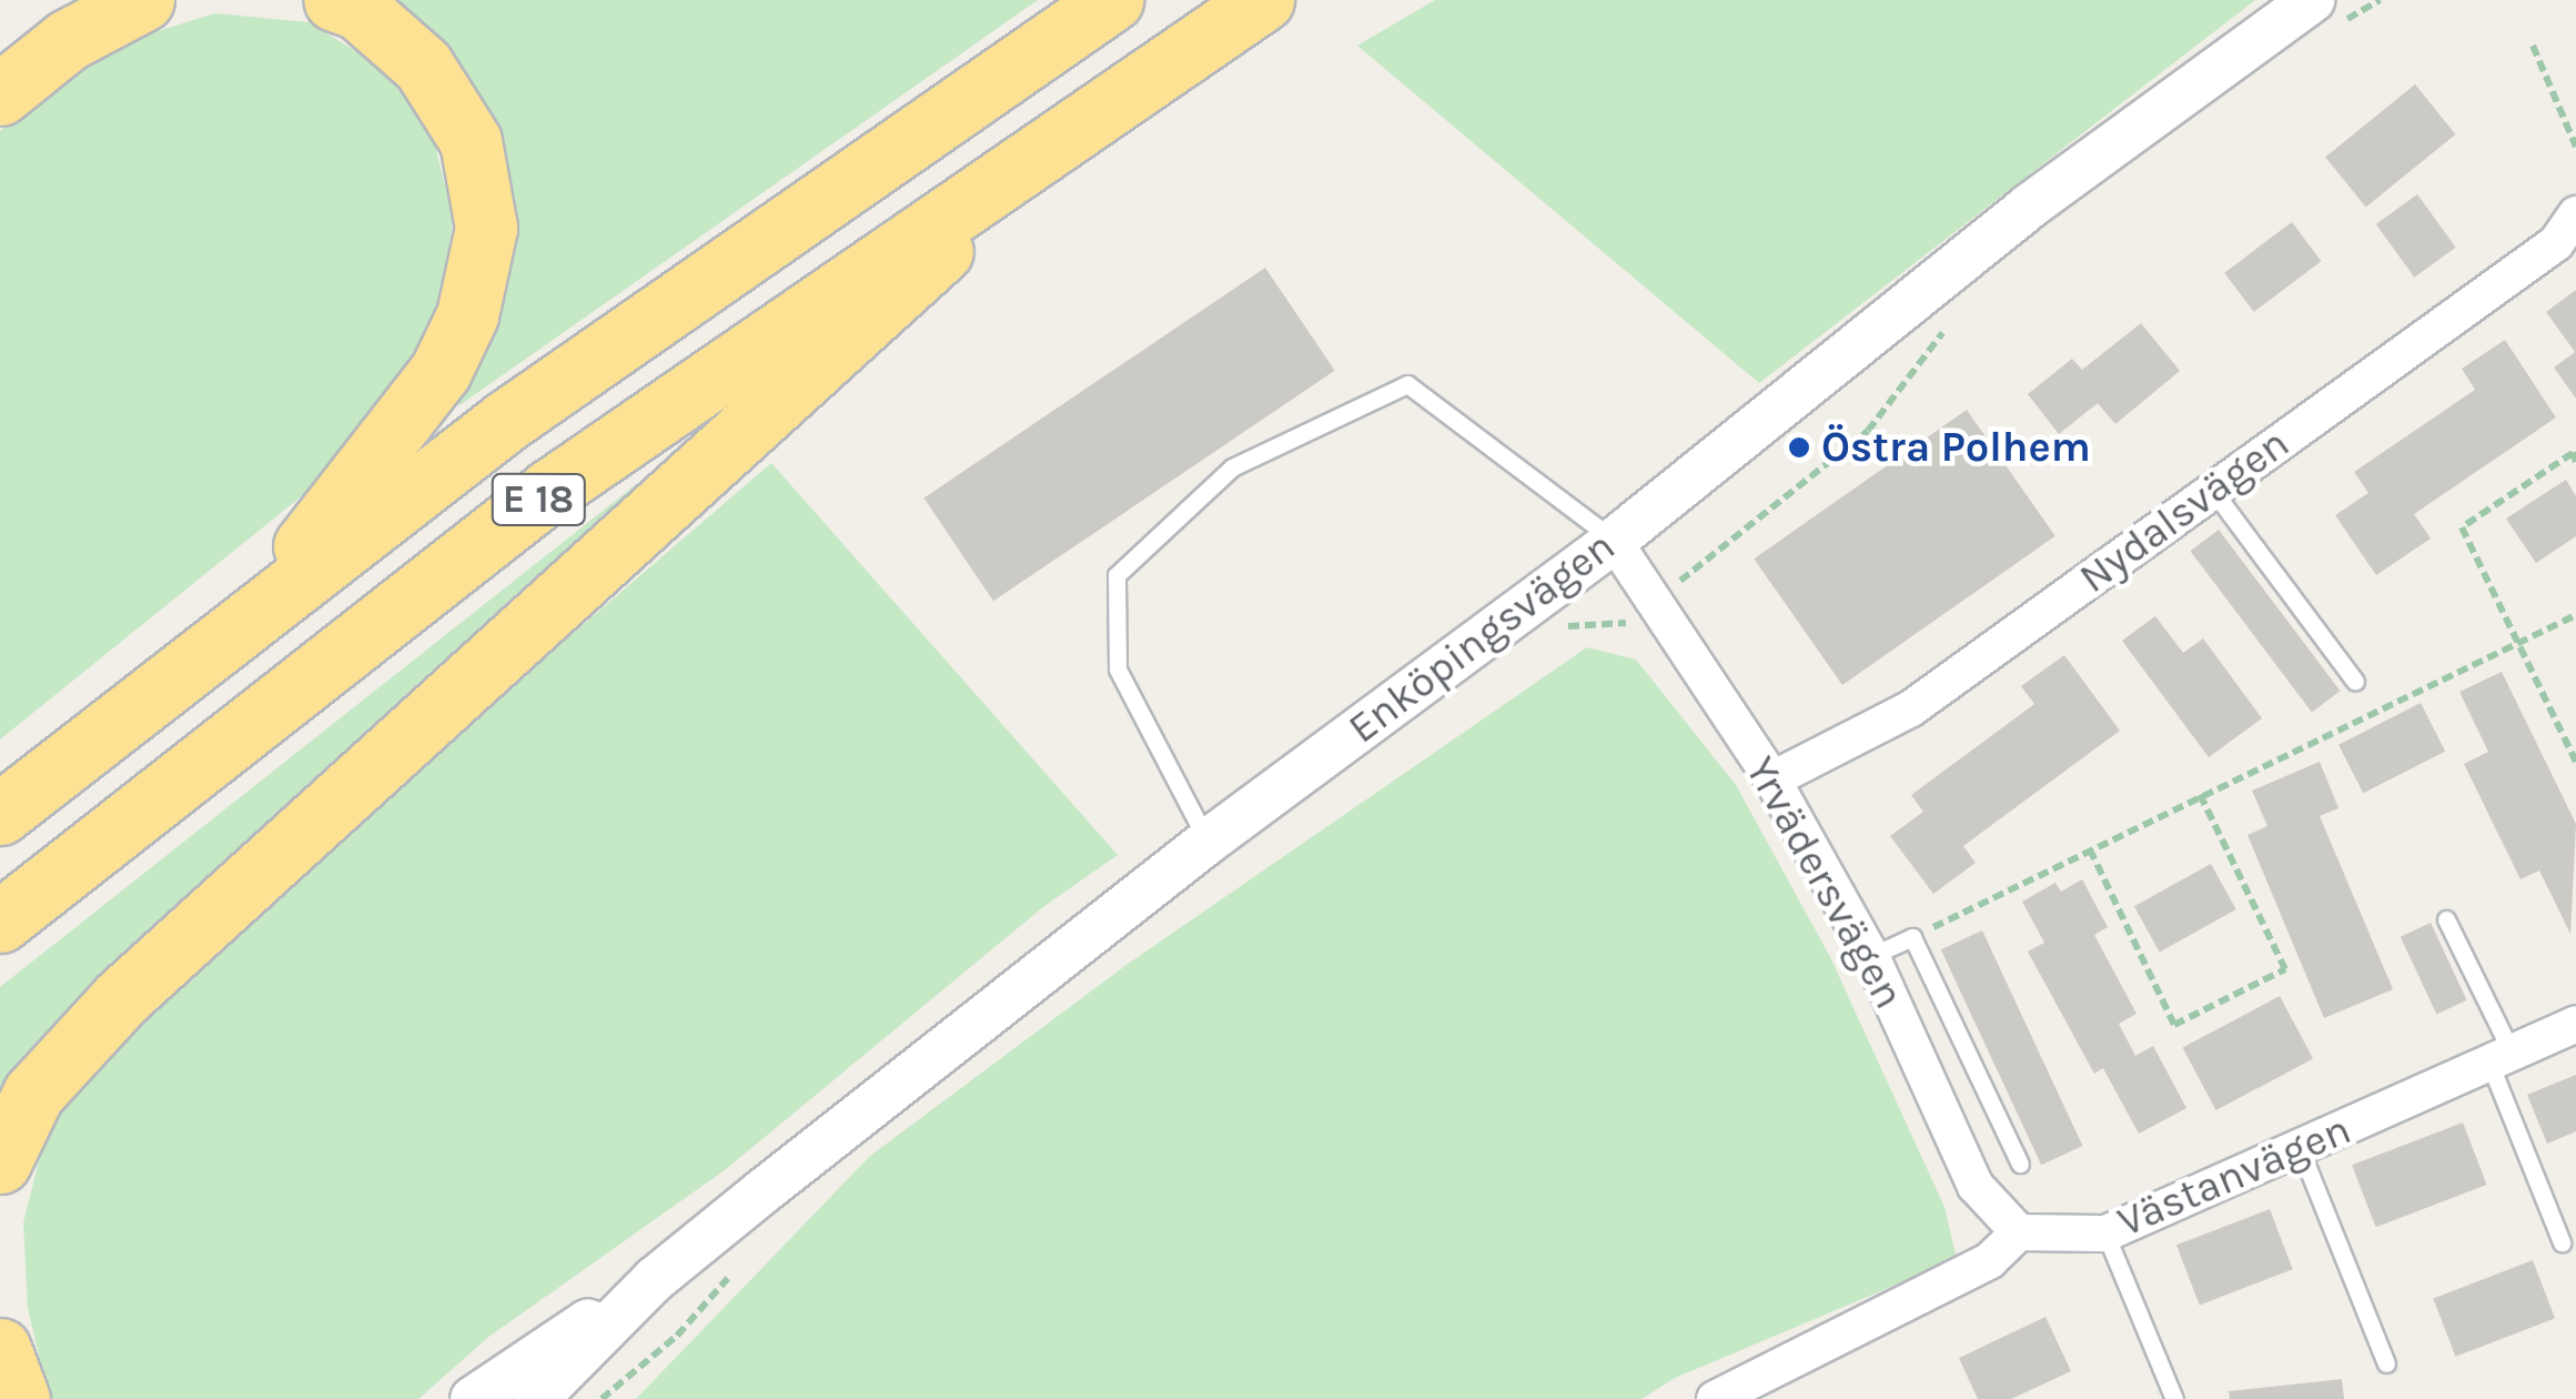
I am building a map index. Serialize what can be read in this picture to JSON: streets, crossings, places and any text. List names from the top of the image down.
{
  "streets": {
    "highway": ["E 18"],
    "street": [
      "Nydalsvägen",
      "Enköpingsvägen",
      "Yrvädersvägen",
      "Västanvägen"
    ]
  },
  "crossings": [
    ["Nydalsvägen", "Yrvädersvägen"],
    ["Enköpingsvägen", "Yrvädersvägen"],
    ["Yrvädersvägen", "Västanvägen"]
  ],
  "places": ["Östra Polhem"]
}
